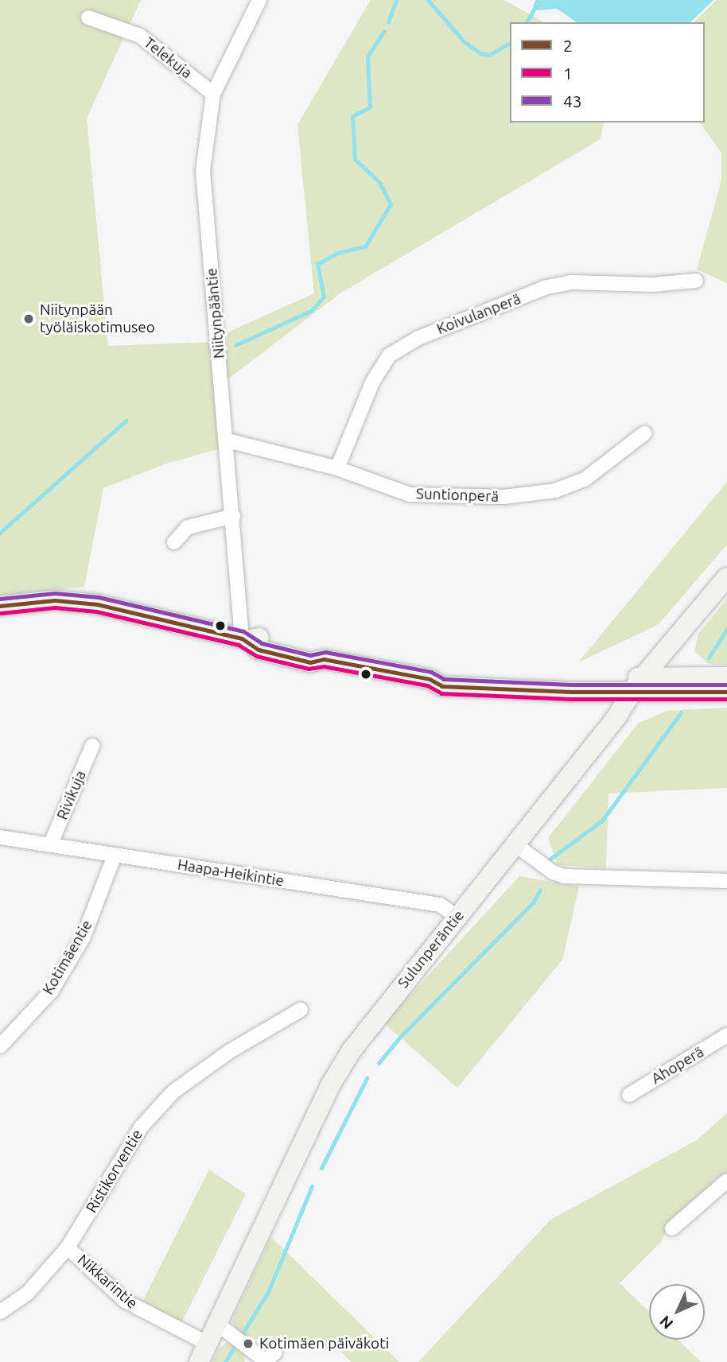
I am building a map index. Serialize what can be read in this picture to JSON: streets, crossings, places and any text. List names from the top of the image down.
{
  "streets": {
    "street": [
      "Telekuja",
      "Niitynpääntie",
      "Koivulanperä",
      "Suntionperä",
      "Rivikuja",
      "Haapa-Heikintie",
      "Sulunperäntie",
      "Kotimäentie",
      "Ahoperä",
      "Ristikorventie",
      "Nikkarintie"
    ]
  },
  "crossings": [
    ["Telekuja", "Niitynpääntie"],
    ["Niitynpääntie", "Suntionperä"],
    ["Koivulanperä", "Suntionperä"],
    ["Rivikuja", "Haapa-Heikintie"],
    ["Haapa-Heikintie", "Sulunperäntie"],
    ["Haapa-Heikintie", "Kotimäentie"],
    ["Sulunperäntie", "Nikkarintie"],
    ["Ristikorventie", "Nikkarintie"]
  ],
  "places": ["Niitynpään työläiskotimuseo", "Kotimäen päiväkoti"],
  "lines": ["transit line 43", "transit line 2", "transit line 1"],
  "legend": ["2", "1", "43"],
  "north": "bottom left"
}
